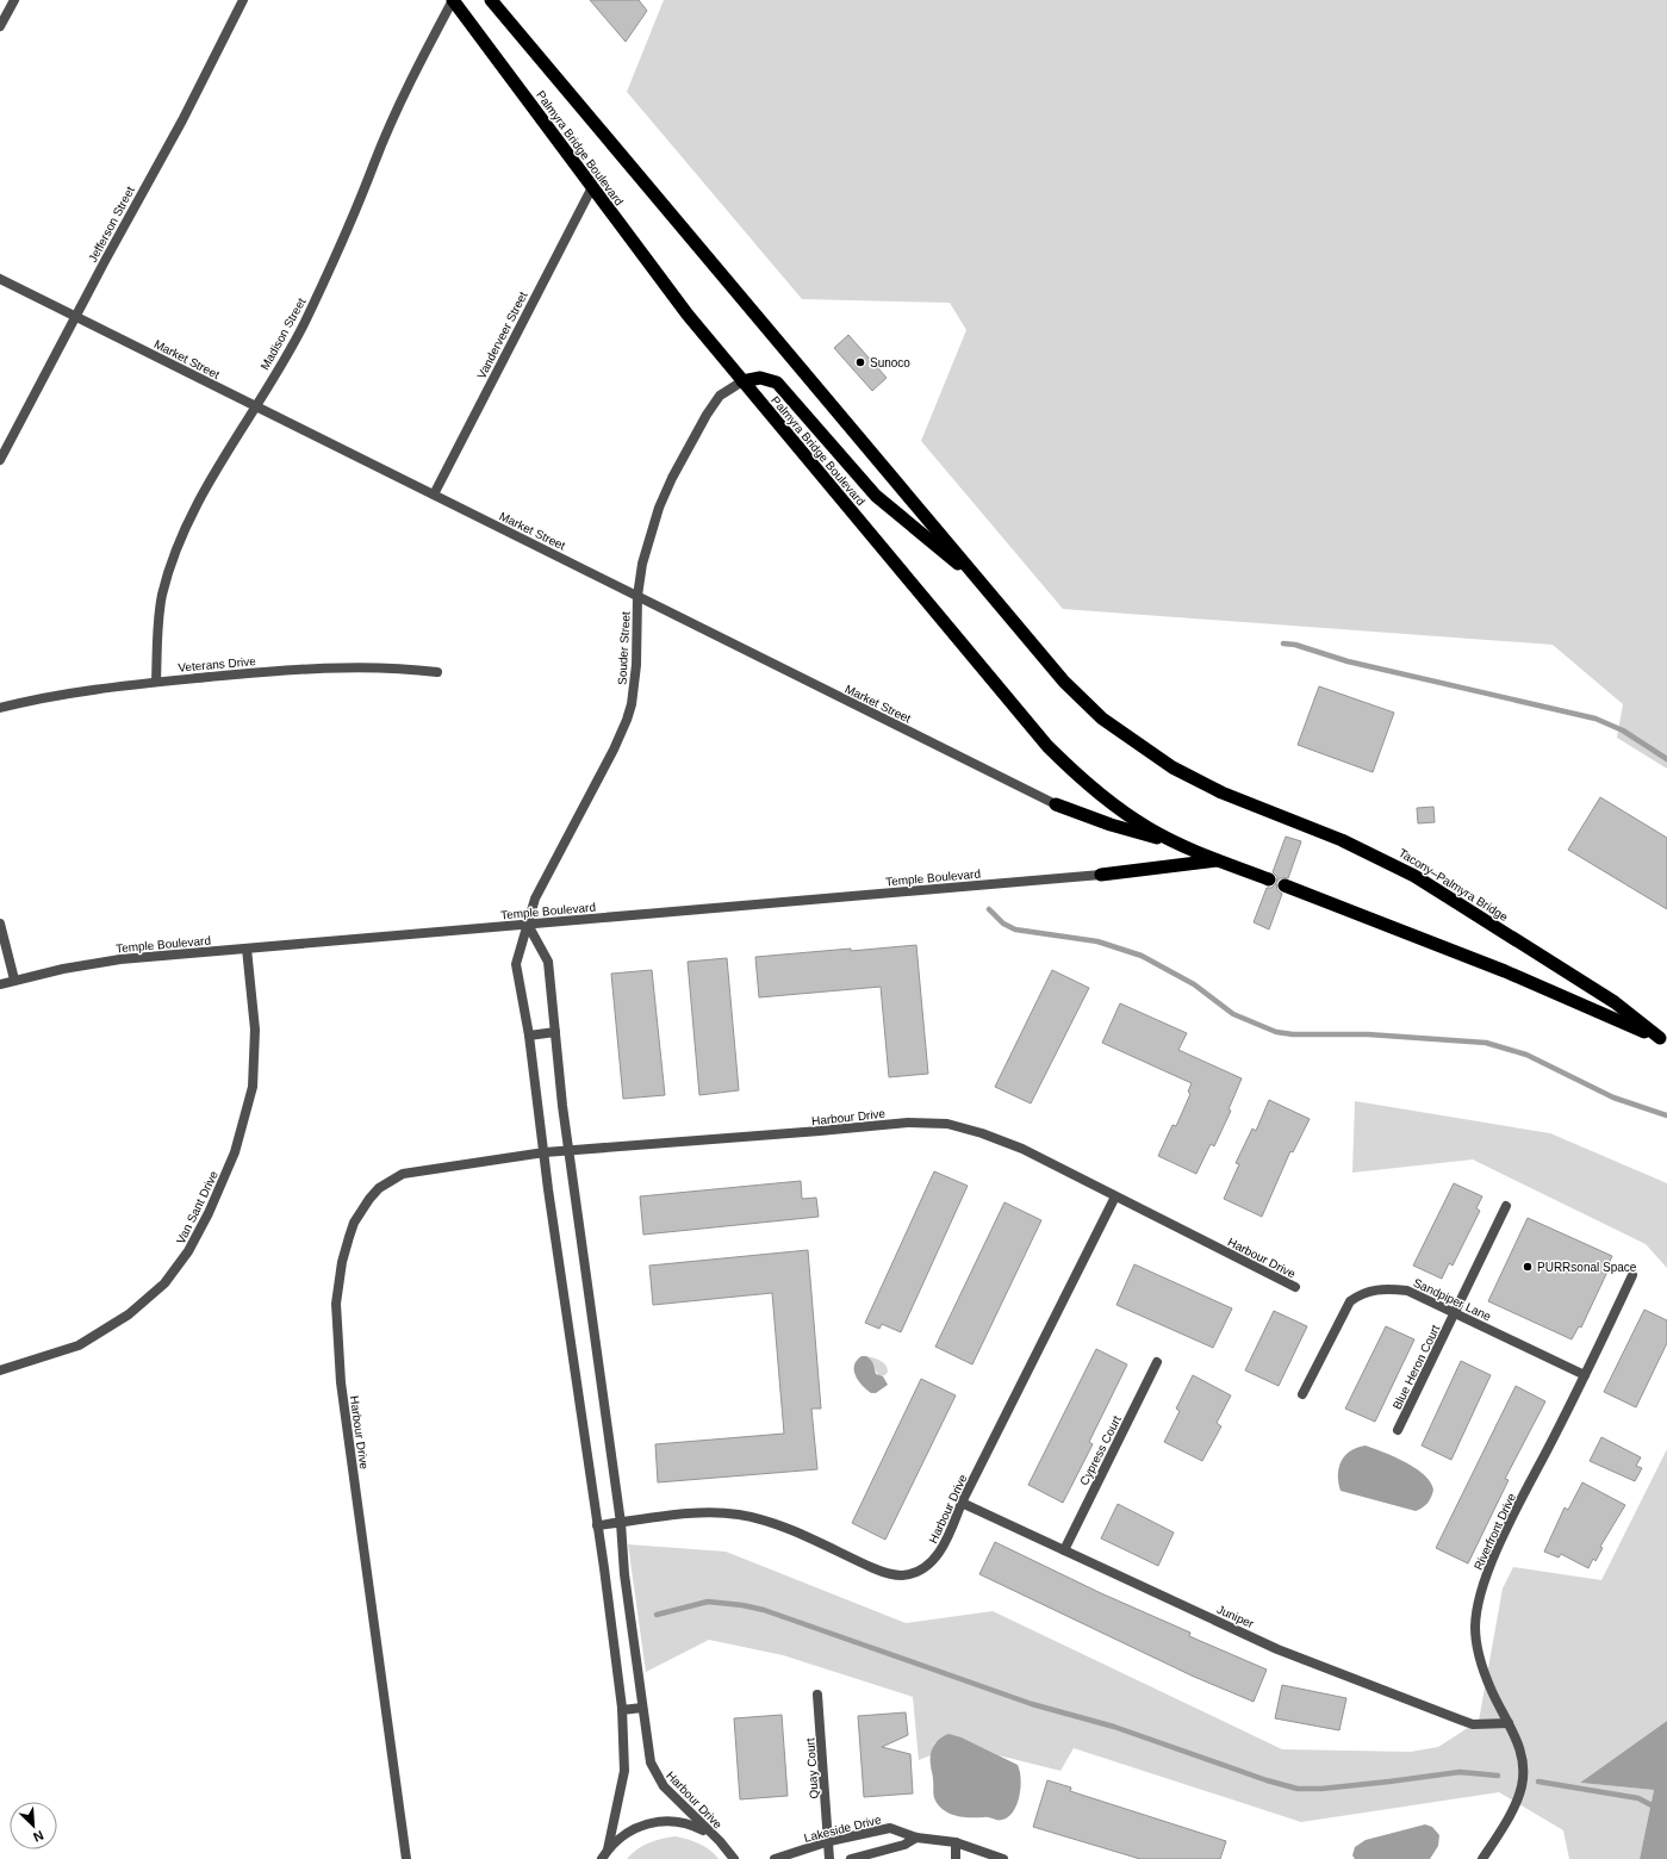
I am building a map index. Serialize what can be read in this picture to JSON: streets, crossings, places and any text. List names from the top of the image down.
{
  "streets": {
    "highway": ["Palmyra Bridge Boulevard", "Tacony–Palmyra Bridge"],
    "street": [
      "Jefferson Street",
      "Madison Street",
      "Vanderveer Street",
      "Market Street",
      "Souder Street",
      "Veterans Drive",
      "Temple Boulevard",
      "Harbour Drive",
      "Van Sant Drive",
      "Sandpiper Lane",
      "Blue Heron Court",
      "Cypress Court",
      "Riverfront Drive",
      "Juniper",
      "Quay Court",
      "Lakeside Drive"
    ]
  },
  "crossings": [
    ["Palmyra Bridge Boulevard", "Madison Street"],
    ["Palmyra Bridge Boulevard", "Vanderveer Street"],
    ["Palmyra Bridge Boulevard", "Souder Street"],
    ["Palmyra Bridge Boulevard", "Tacony–Palmyra Bridge"],
    ["Jefferson Street", "Market Street"],
    ["Madison Street", "Market Street"],
    ["Madison Street", "Veterans Drive"],
    ["Vanderveer Street", "Market Street"],
    ["Market Street", "Souder Street"],
    ["Souder Street", "Temple Boulevard"],
    ["Souder Street", "Harbour Drive"],
    ["Temple Boulevard", "Harbour Drive"],
    ["Temple Boulevard", "Van Sant Drive"],
    ["Harbour Drive", "Juniper"],
    ["Sandpiper Lane", "Blue Heron Court"],
    ["Sandpiper Lane", "Riverfront Drive"],
    ["Cypress Court", "Juniper"],
    ["Riverfront Drive", "Juniper"],
    ["Quay Court", "Lakeside Drive"]
  ],
  "places": ["Sunoco", "PURRsonal Space"],
  "north": "bottom right"
}
